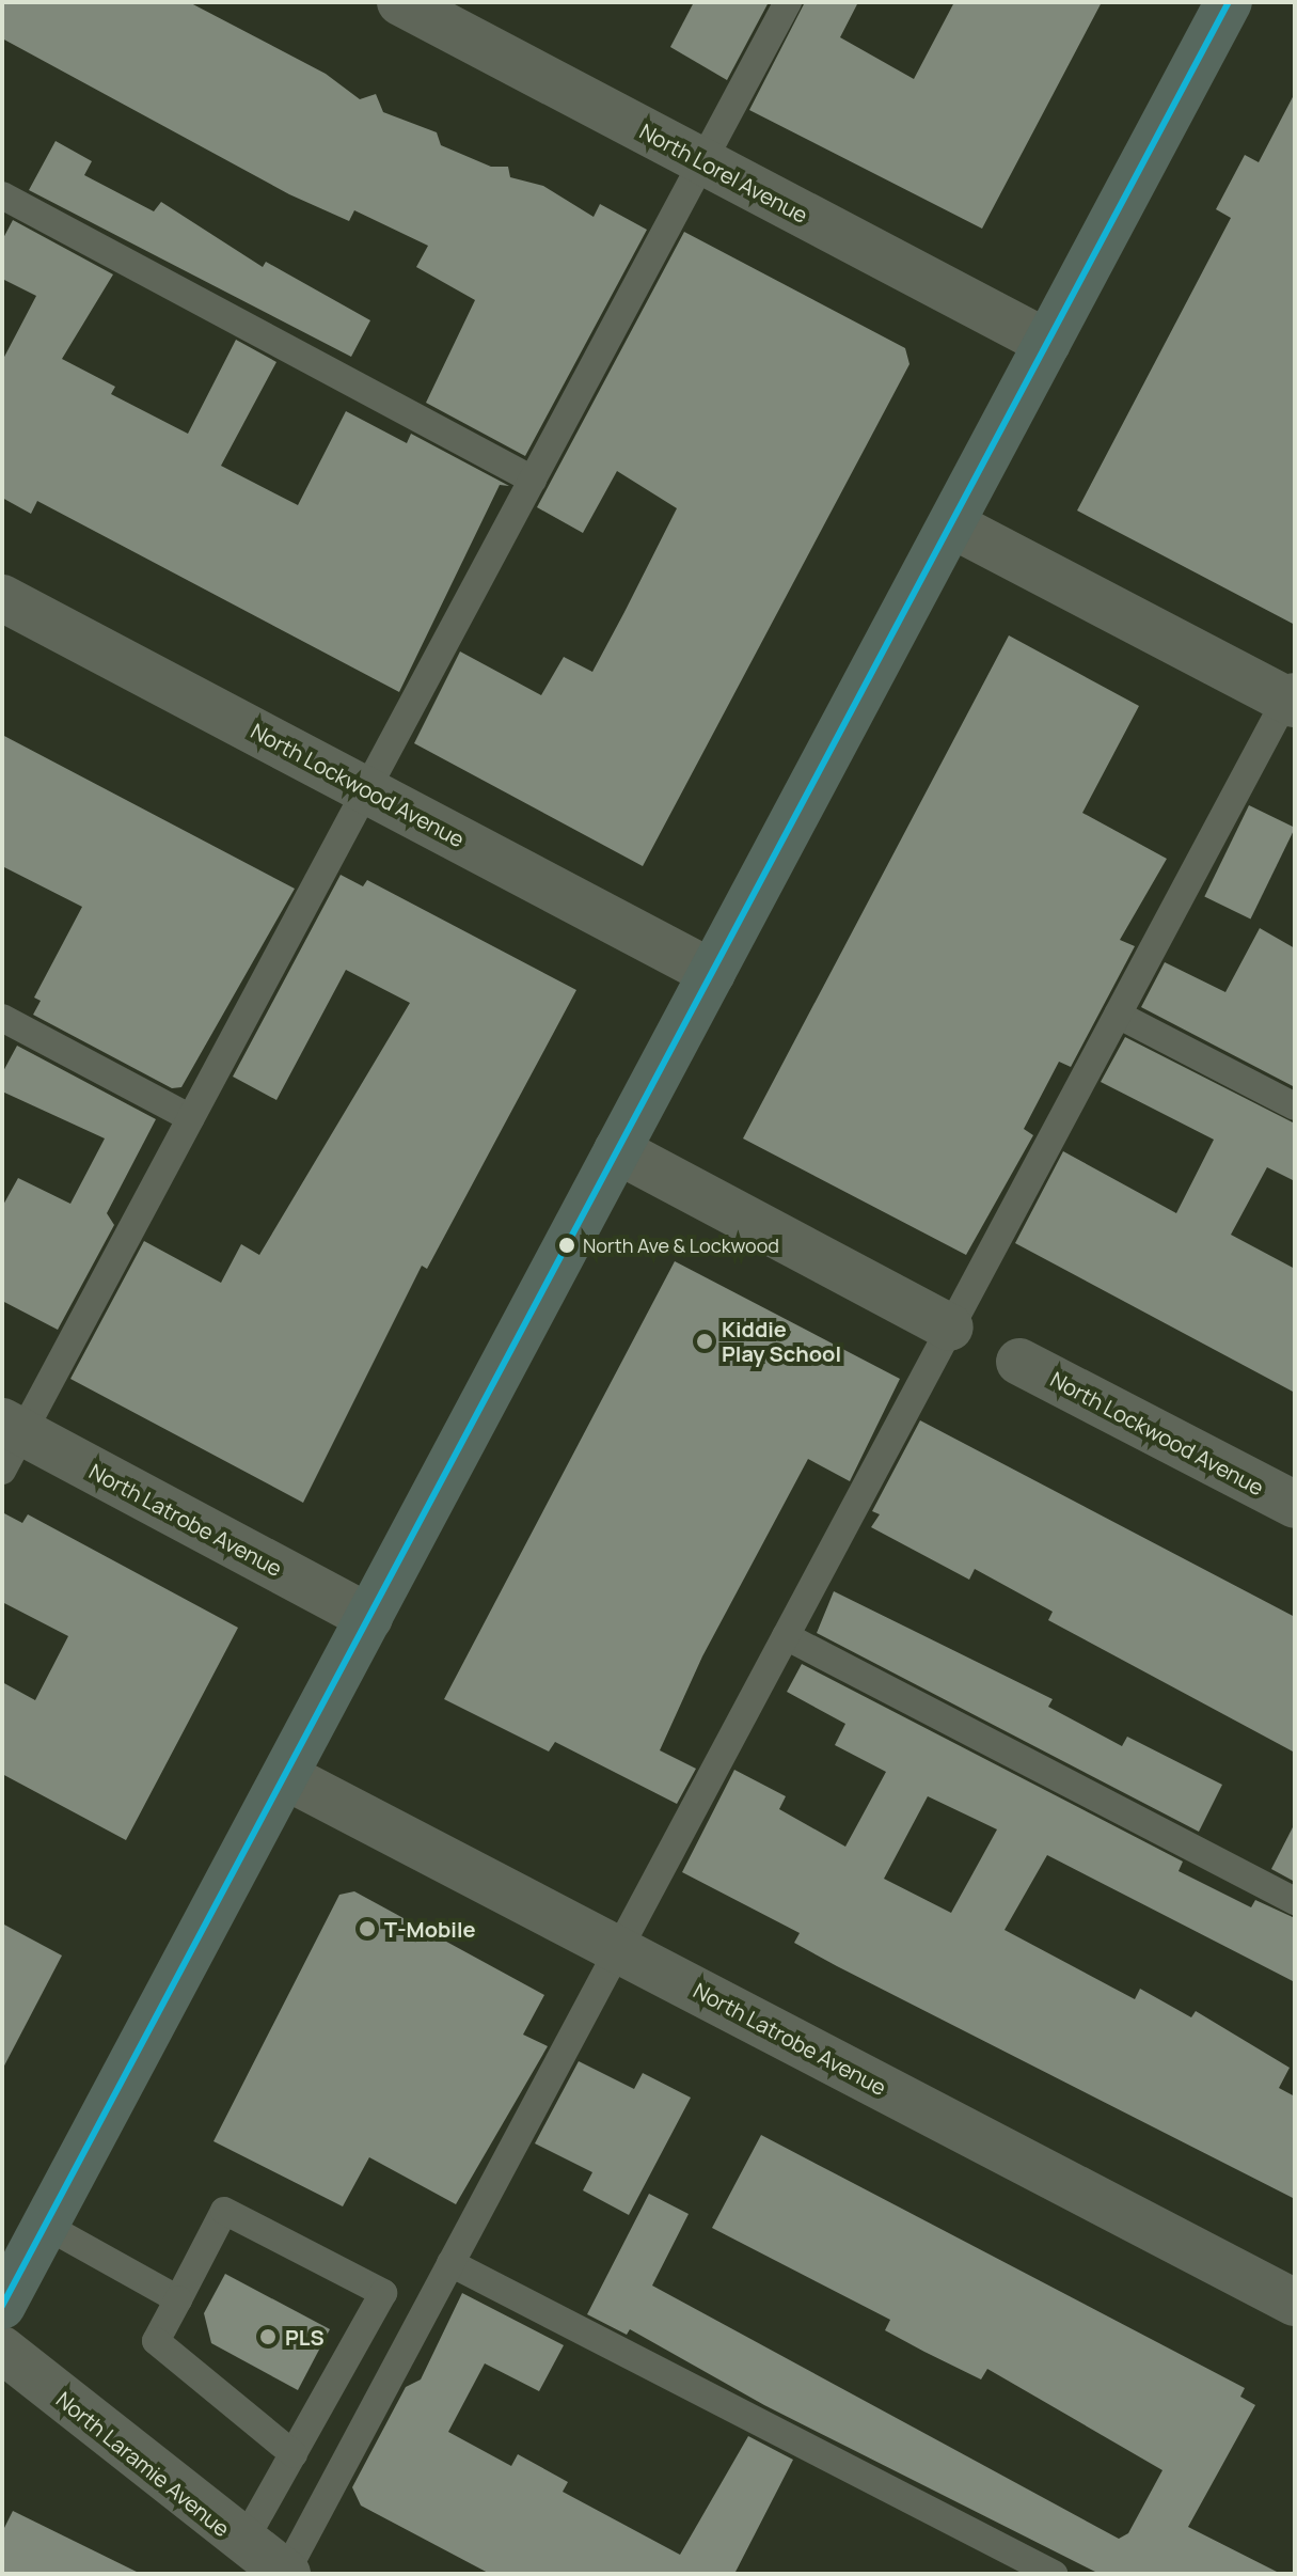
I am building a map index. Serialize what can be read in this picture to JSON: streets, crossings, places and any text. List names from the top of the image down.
{
  "streets": {
    "street": [
      "North Lorel Avenue",
      "North Lockwood Avenue",
      "North Latrobe Avenue",
      "North Laramie Avenue"
    ]
  },
  "places": [
    "North Ave & Lockwood",
    "Kiddie Play School",
    "T-Mobile",
    "PLS"
  ]
}
